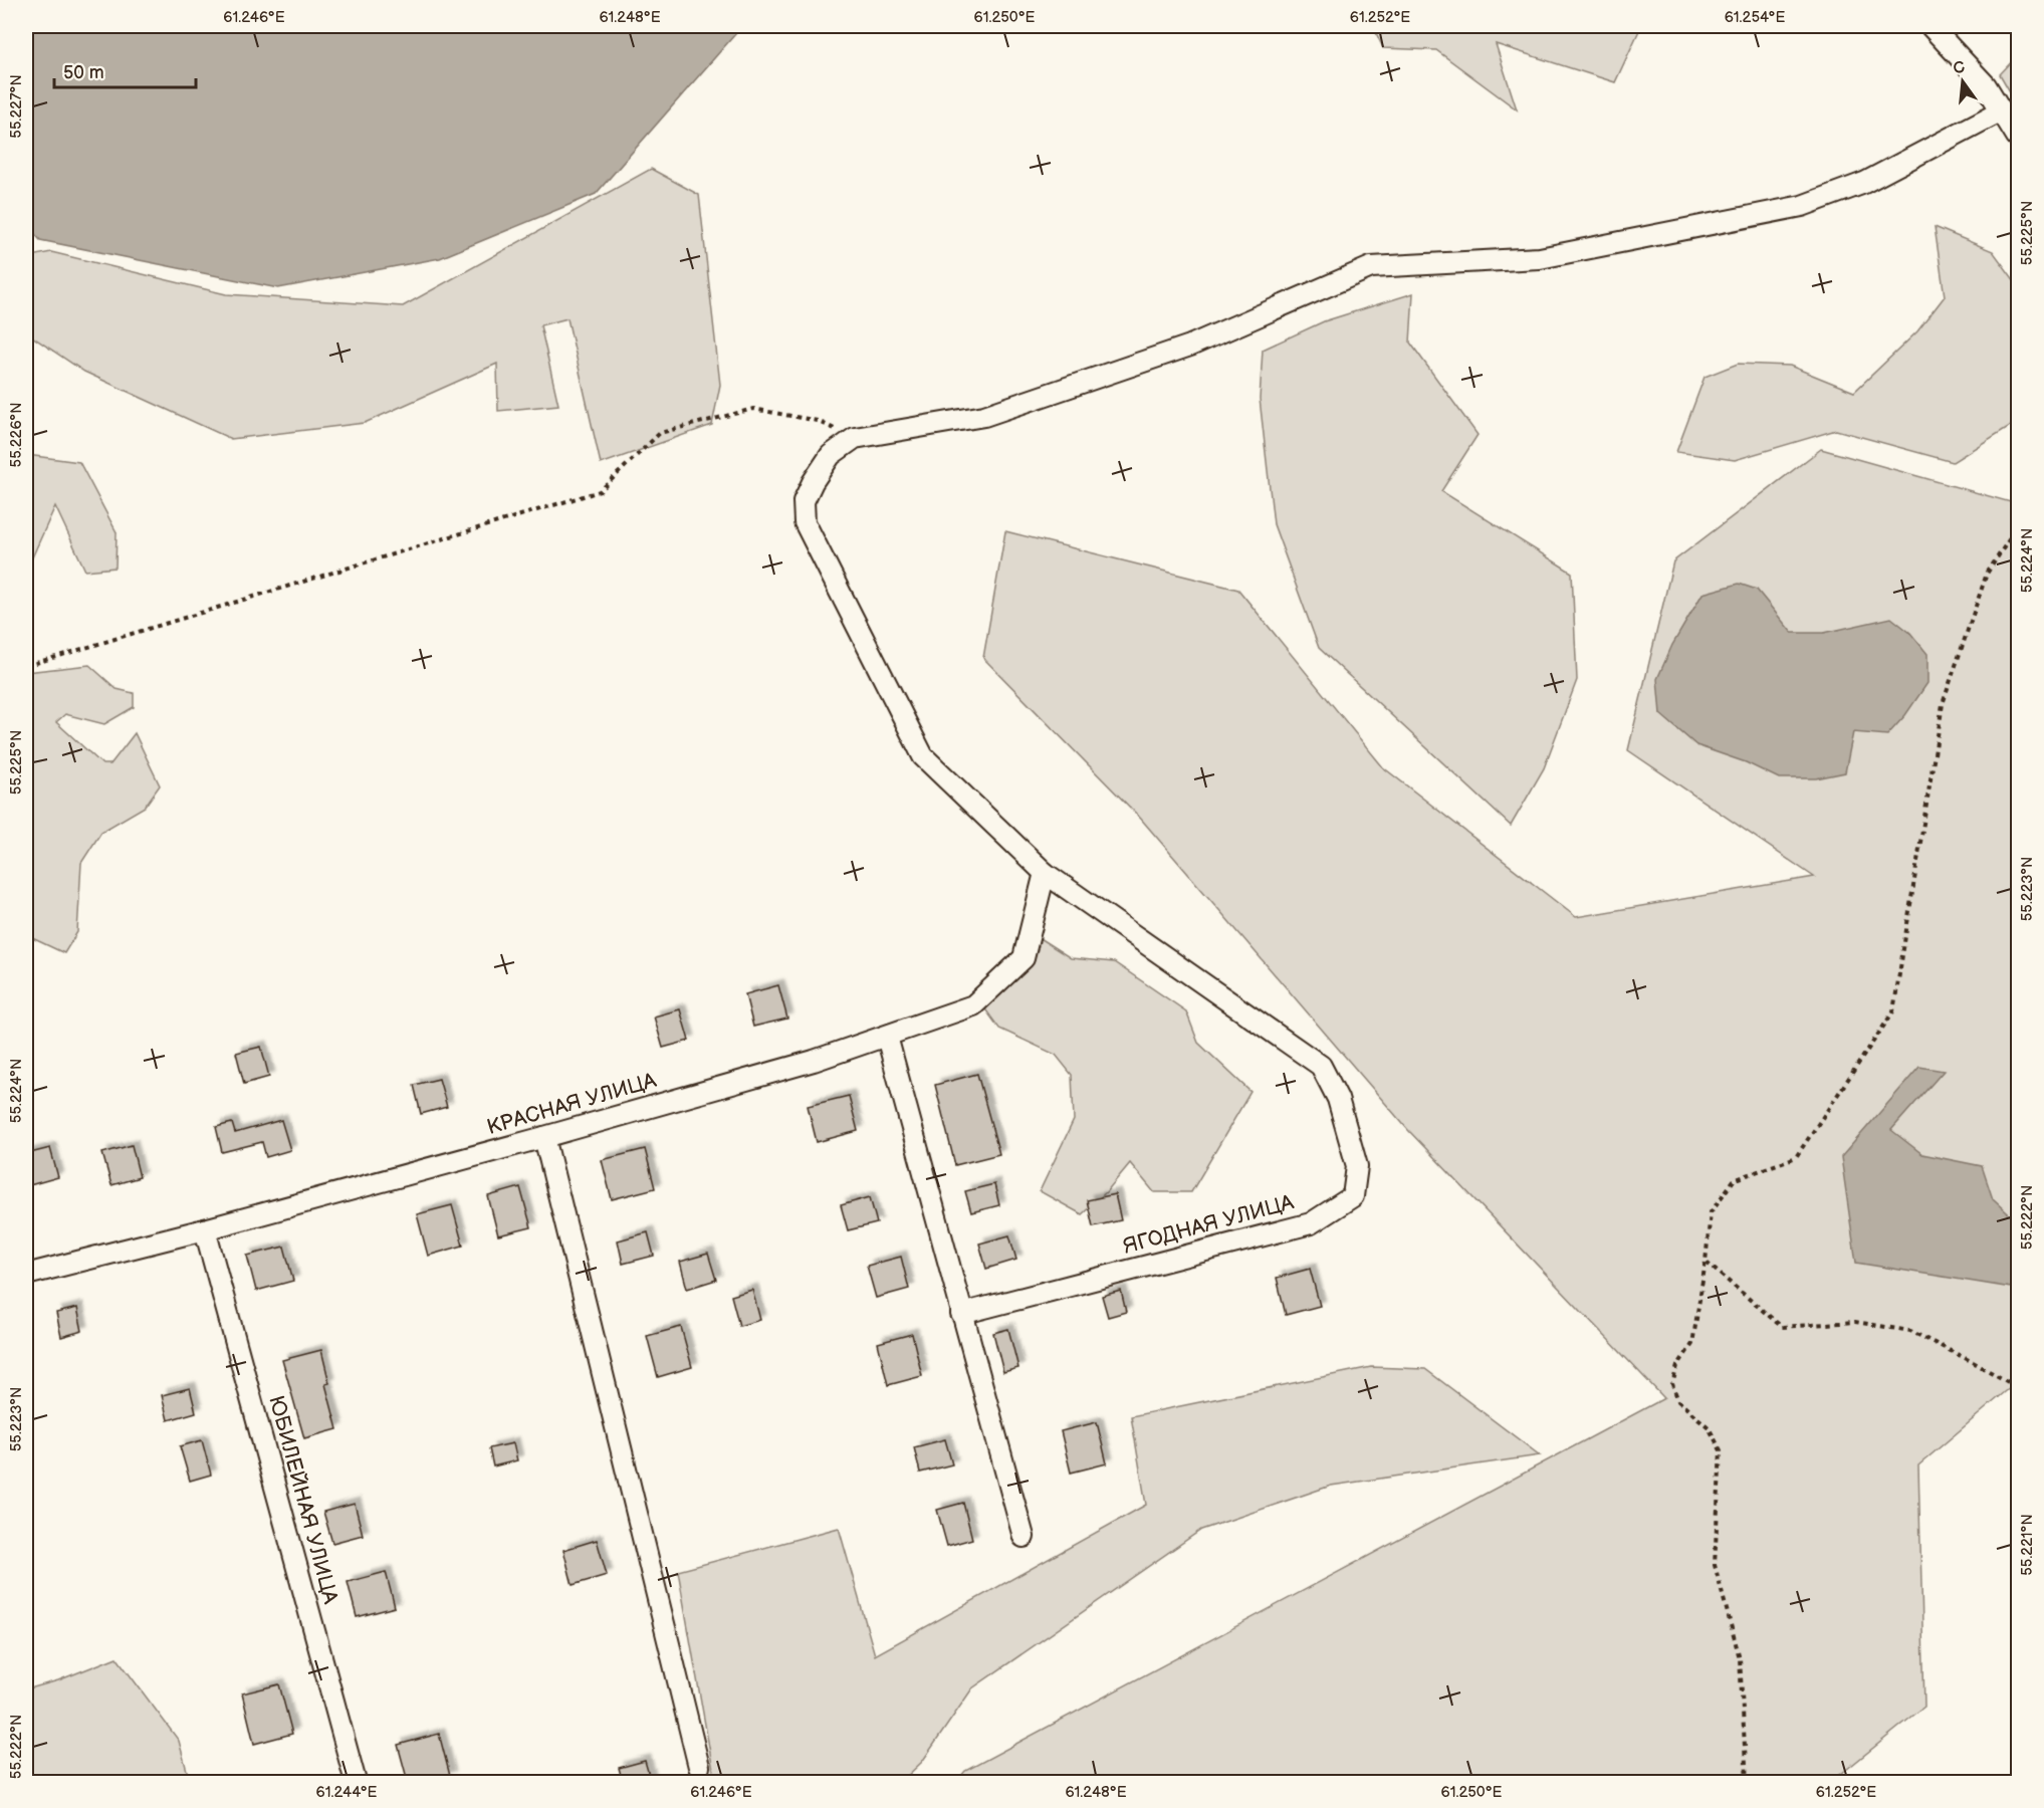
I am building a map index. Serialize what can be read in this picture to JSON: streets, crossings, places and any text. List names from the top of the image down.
{
  "streets": {
    "street": ["КРАСНАЯ УЛИЦА", "ЯГОДНАЯ УЛИЦА", "ЮБИЛЕЙНАЯ УЛИЦА"]
  },
  "crossings": [
    ["КРАСНАЯ УЛИЦА", "ЯГОДНАЯ УЛИЦА"],
    ["КРАСНАЯ УЛИЦА", "ЮБИЛЕЙНАЯ УЛИЦА"]
  ],
  "scale_bar": "50 m",
  "north": "top",
  "coordinates": [
    "61.246°E",
    "61.248°E",
    "61.250°E",
    "61.252°E",
    "61.254°E",
    "55.227°N",
    "55.225°N",
    "55.226°N",
    "55.224°N",
    "55.223°N",
    "55.222°N",
    "55.221°N",
    "61.244°E"
  ]
}
